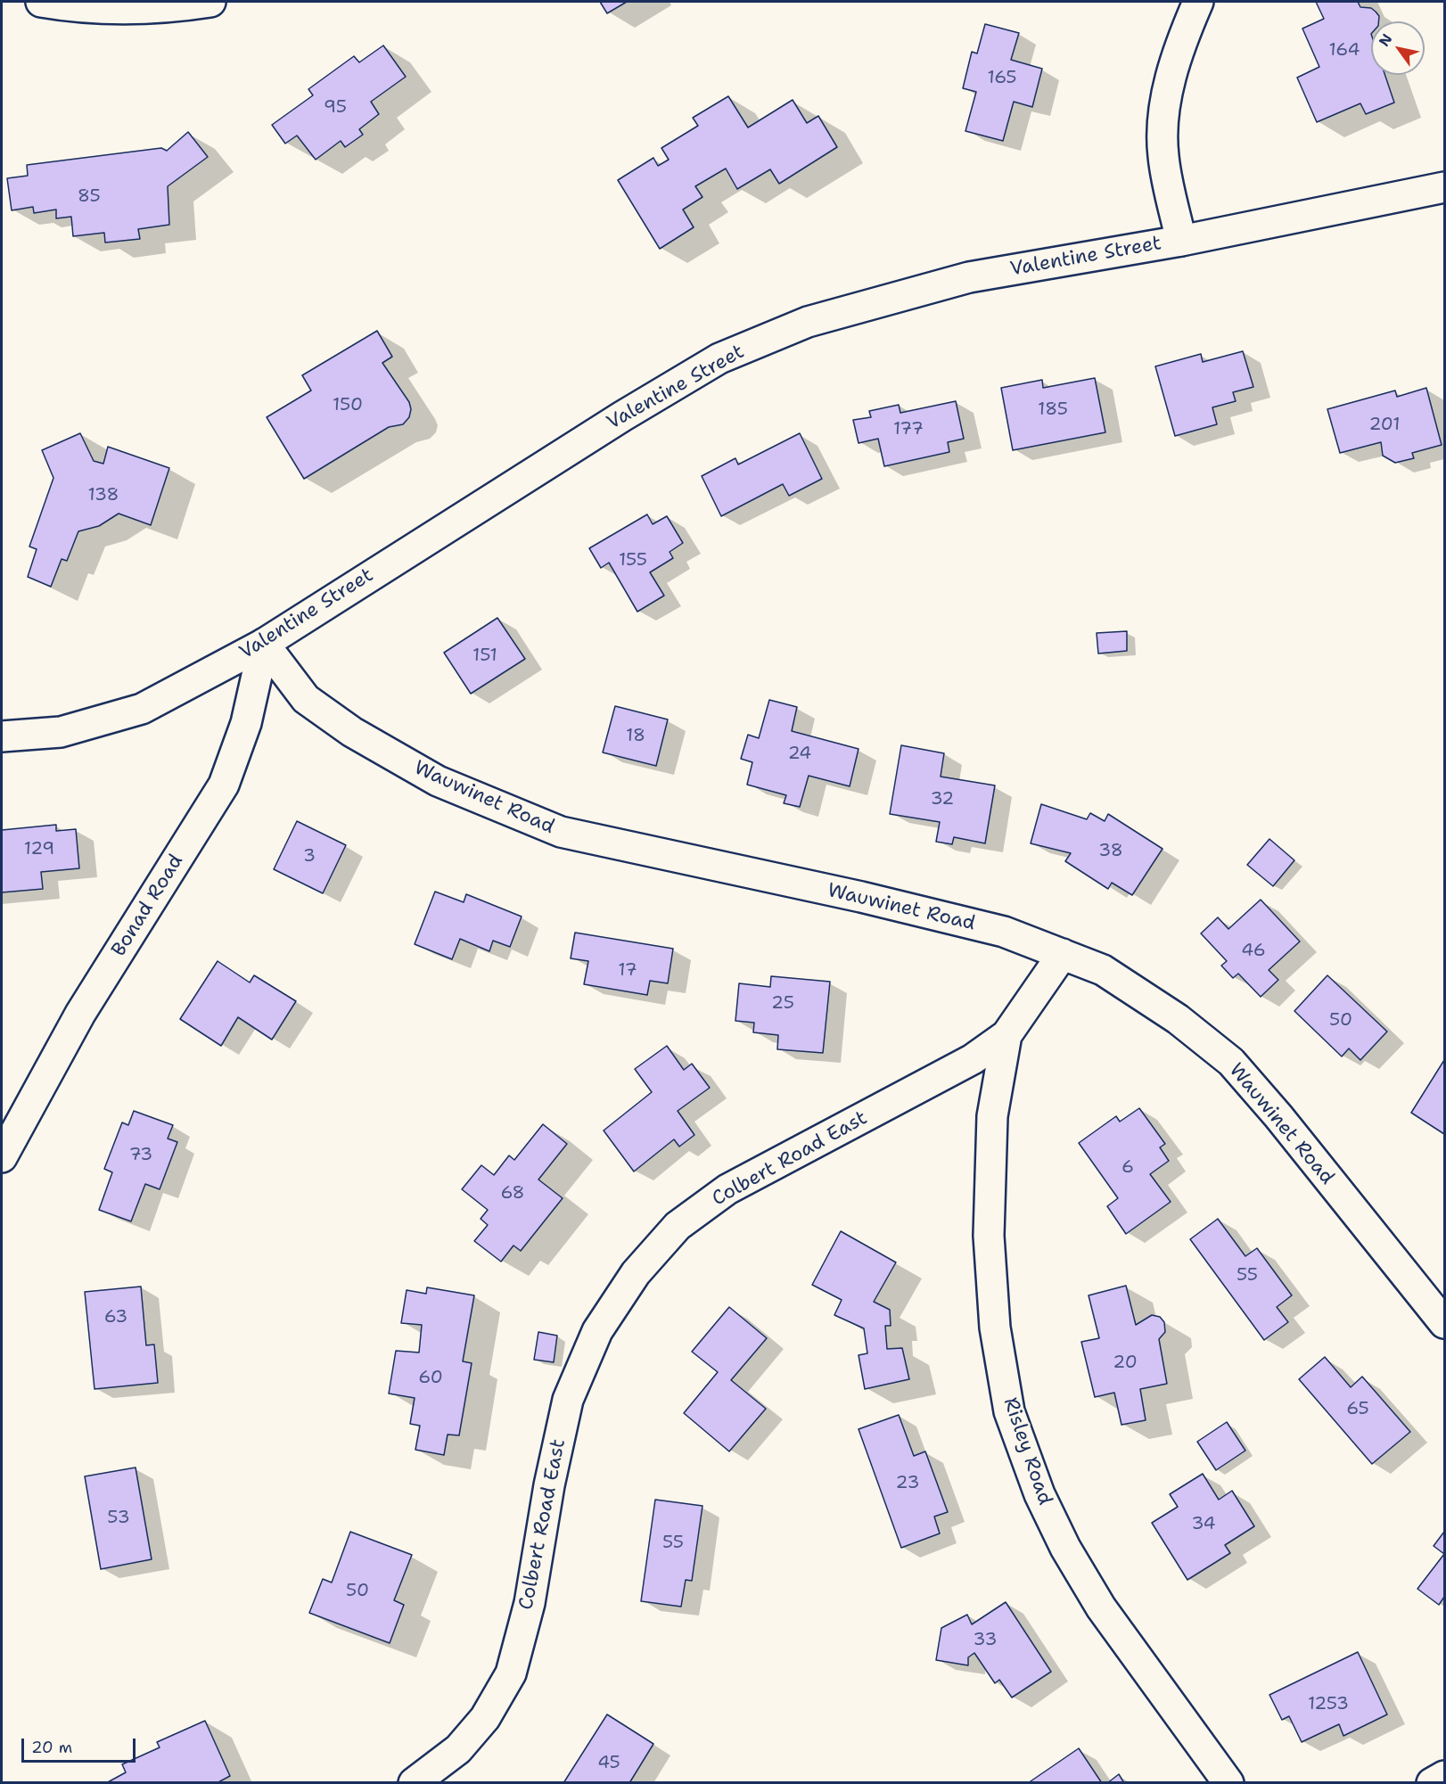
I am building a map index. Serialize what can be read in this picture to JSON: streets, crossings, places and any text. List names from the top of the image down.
{
  "streets": {
    "street": [
      "Valentine Street",
      "Wauwinet Road",
      "Bonad Road",
      "Colbert Road East",
      "Risley Road"
    ]
  },
  "crossings": [
    ["Valentine Street", "Wauwinet Road"],
    ["Valentine Street", "Bonad Road"],
    ["Wauwinet Road", "Bonad Road"],
    ["Wauwinet Road", "Colbert Road East"],
    ["Colbert Road East", "Risley Road"]
  ],
  "house_numbers": [
    "164",
    "165",
    "95",
    "85",
    "150",
    "185",
    "201",
    "177",
    "138",
    "155",
    "151",
    "18",
    "24",
    "32",
    "129",
    "38",
    "3",
    "46",
    "17",
    "25",
    "50",
    "73",
    "6",
    "68",
    "55",
    "63",
    "20",
    "60",
    "65",
    "23",
    "53",
    "34",
    "55",
    "50",
    "33",
    "1253",
    "45"
  ],
  "scale_bar": "20 m",
  "north": "top left"
}
